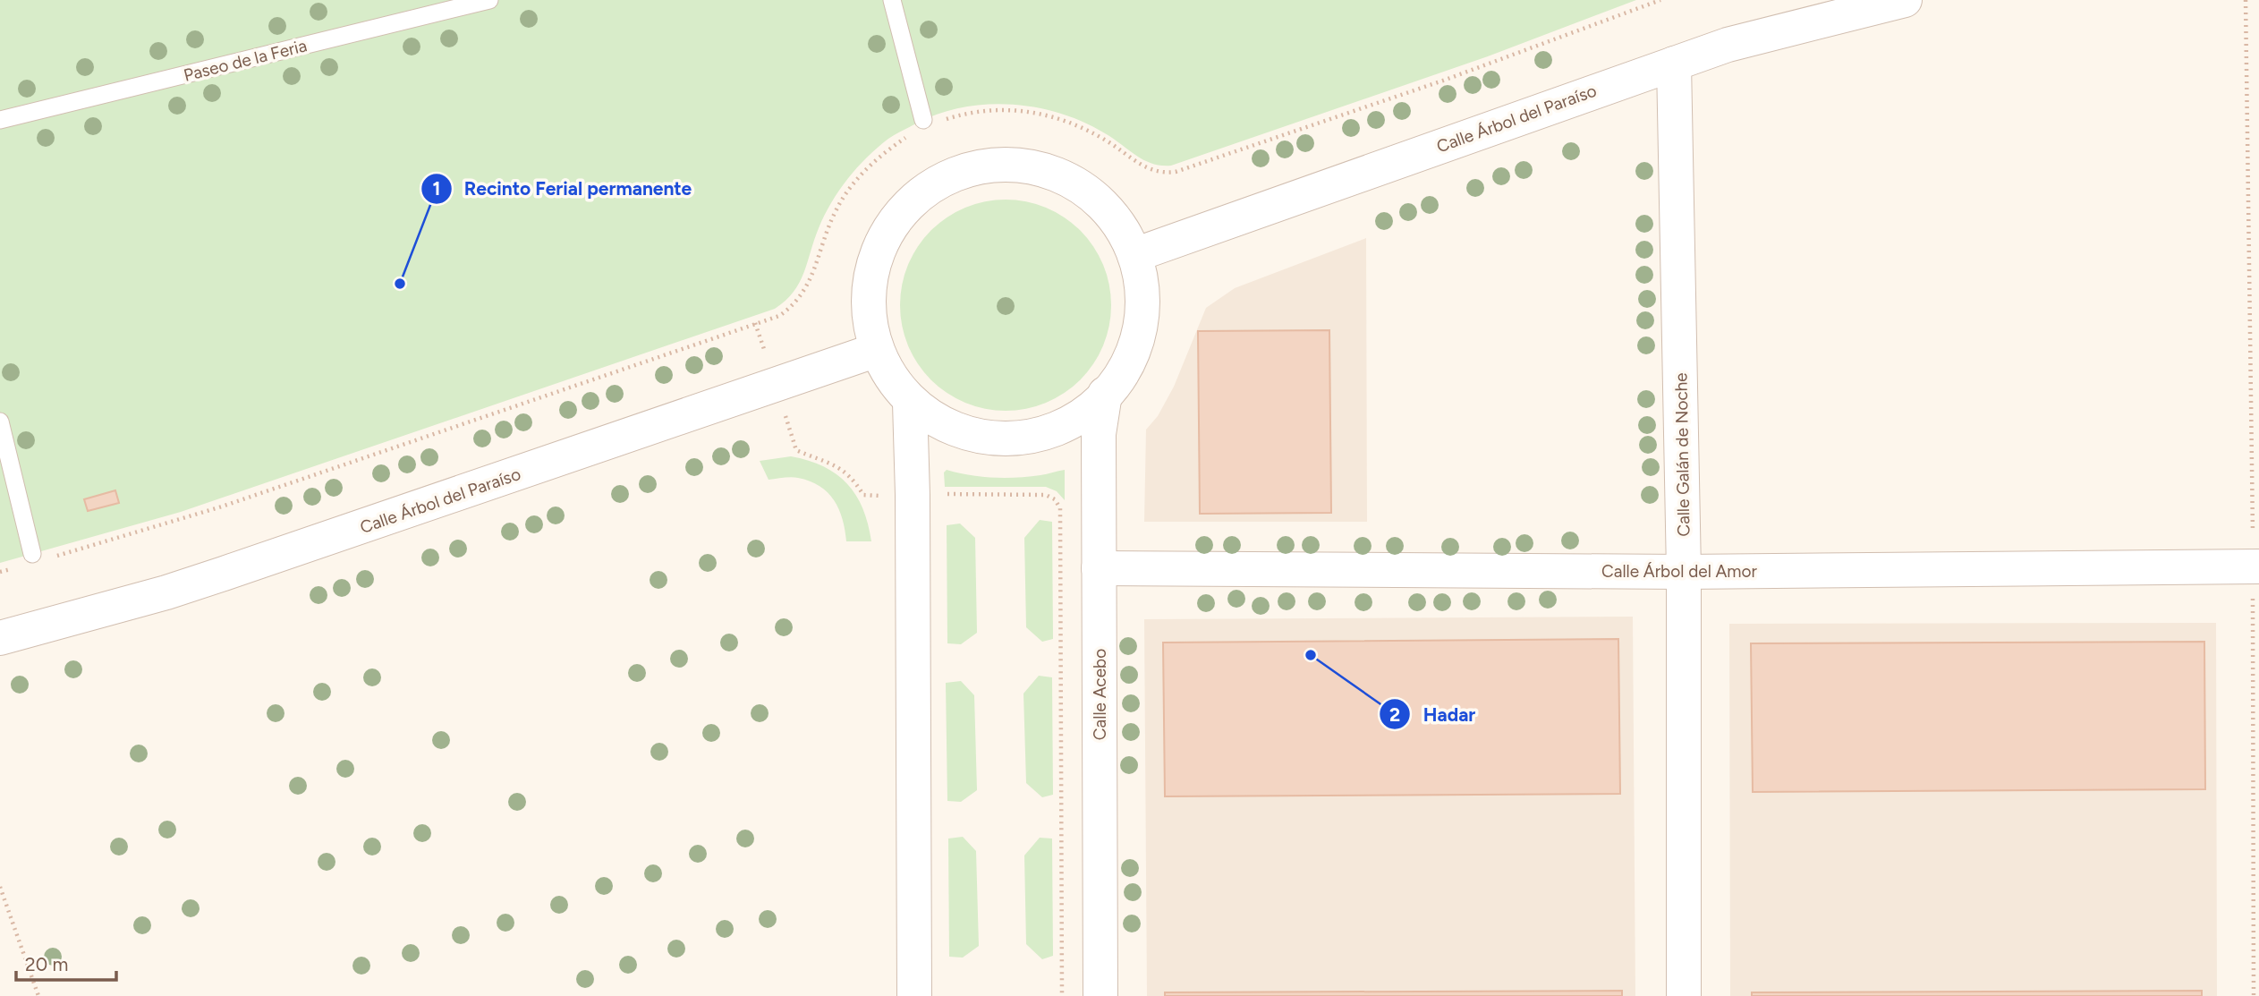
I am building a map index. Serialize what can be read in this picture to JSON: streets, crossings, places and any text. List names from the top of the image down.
{
  "streets": {
    "street": [
      "Calle Árbol del Paraíso",
      "Calle Galán de Noche",
      "Calle Árbol del Amor",
      "Calle Acebo"
    ],
    "lane": ["Paseo de la Feria"]
  },
  "crossings": [
    ["Calle Árbol del Paraíso", "Calle Galán de Noche"],
    ["Calle Galán de Noche", "Calle Árbol del Amor"],
    ["Calle Árbol del Amor", "Calle Acebo"]
  ],
  "places": ["Recinto Ferial permanente", "Hadar"],
  "scale_bar": "20 m"
}
